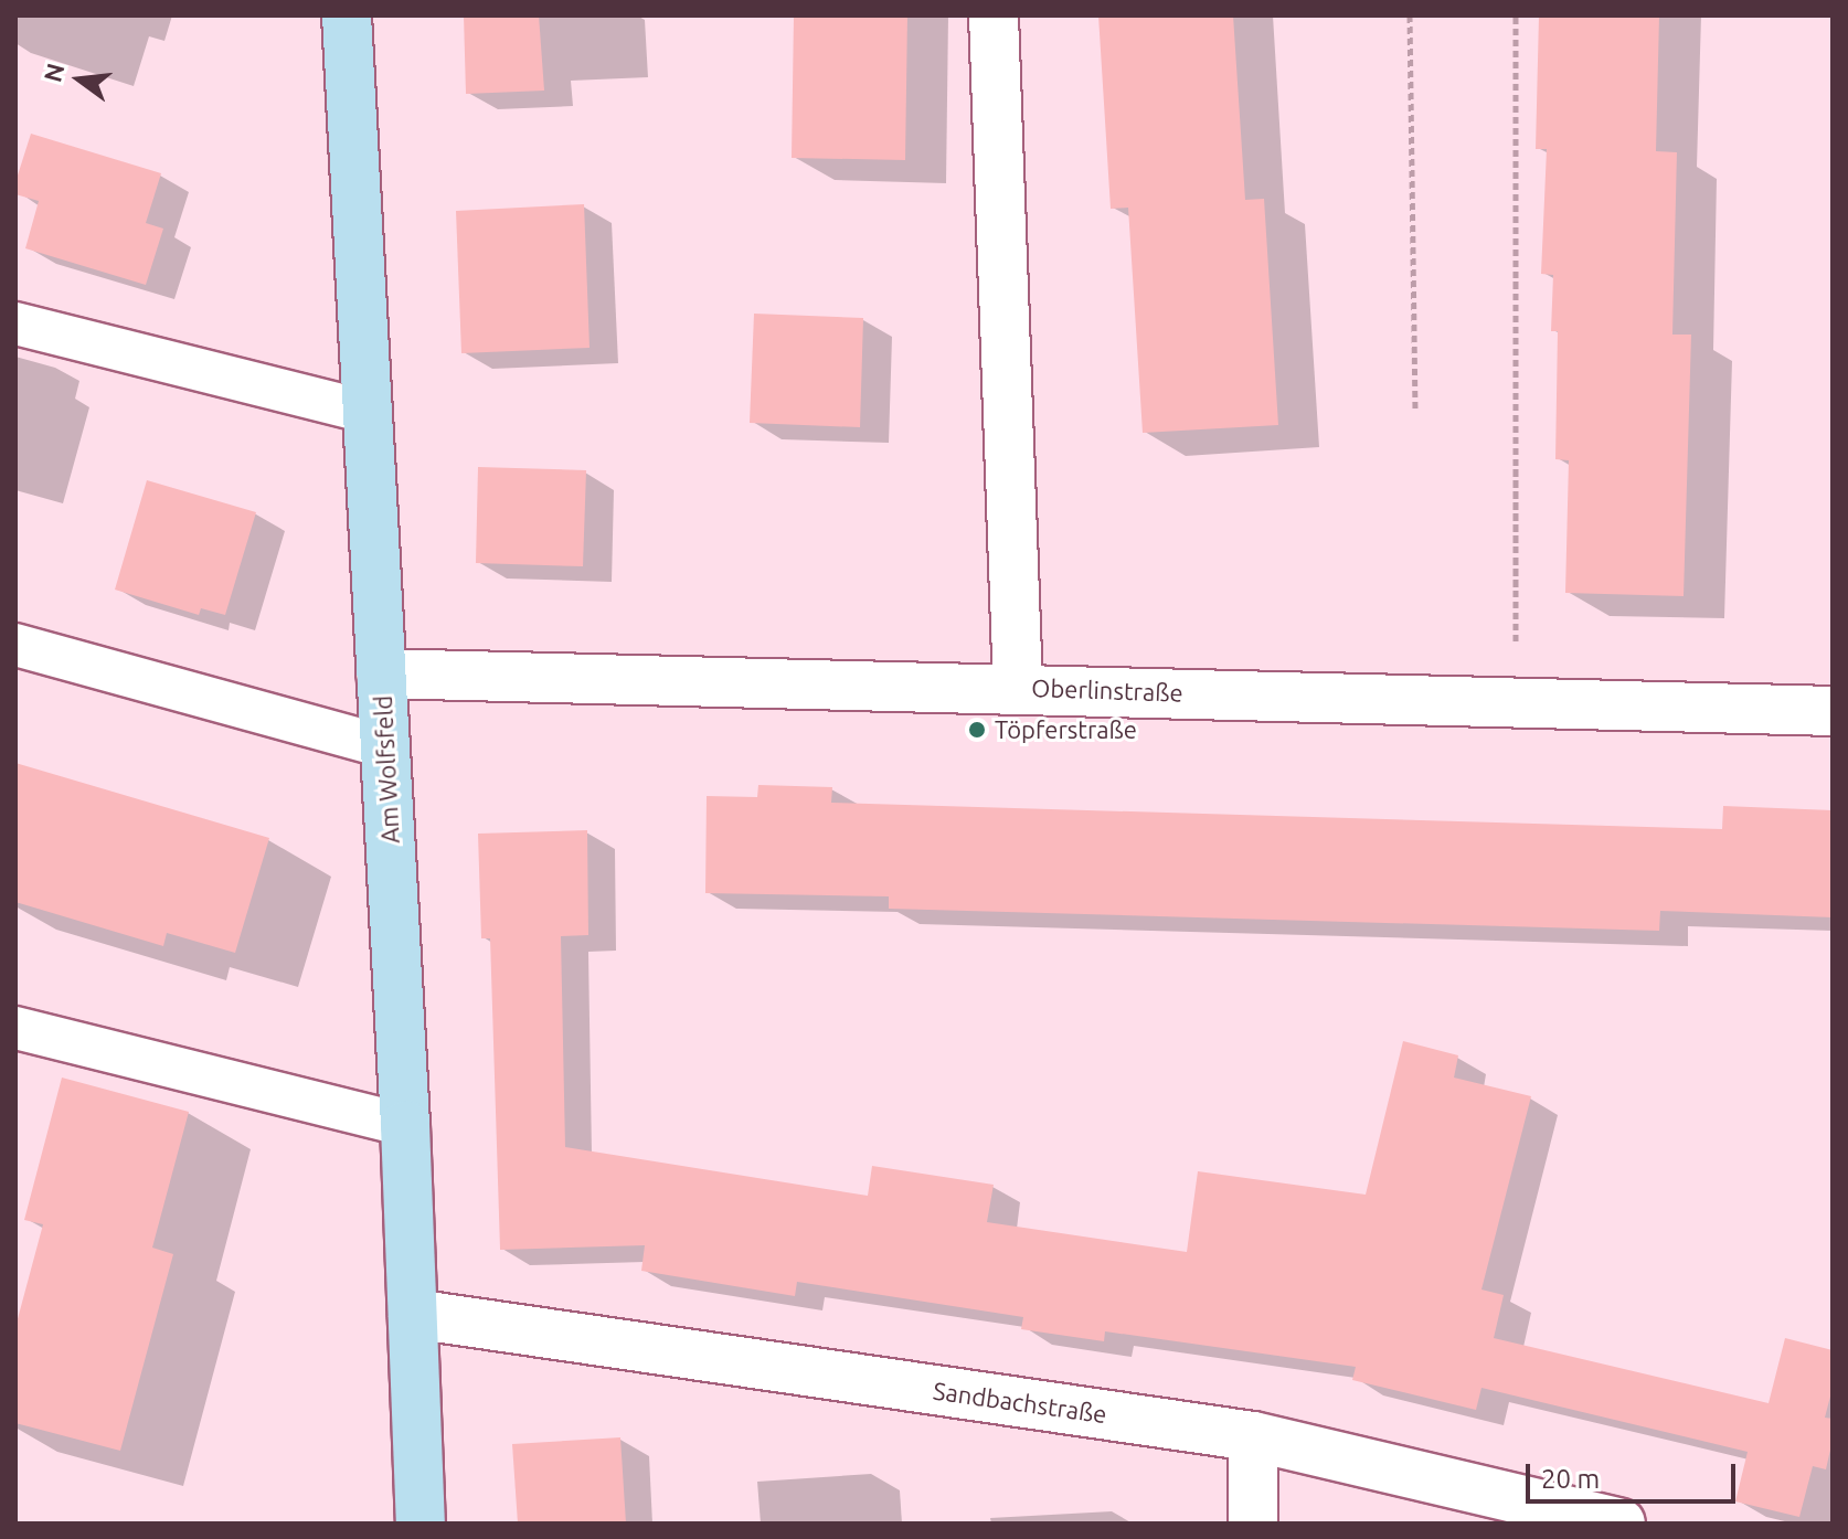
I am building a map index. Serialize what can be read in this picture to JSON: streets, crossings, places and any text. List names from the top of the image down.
{
  "streets": {
    "street": ["Oberlinstraße", "Am Wolfsfeld", "Sandbachstraße"]
  },
  "crossings": [
    ["Oberlinstraße", "Am Wolfsfeld"],
    ["Am Wolfsfeld", "Sandbachstraße"]
  ],
  "places": ["Töpferstraße"],
  "scale_bar": "20 m",
  "north": "left"
}
